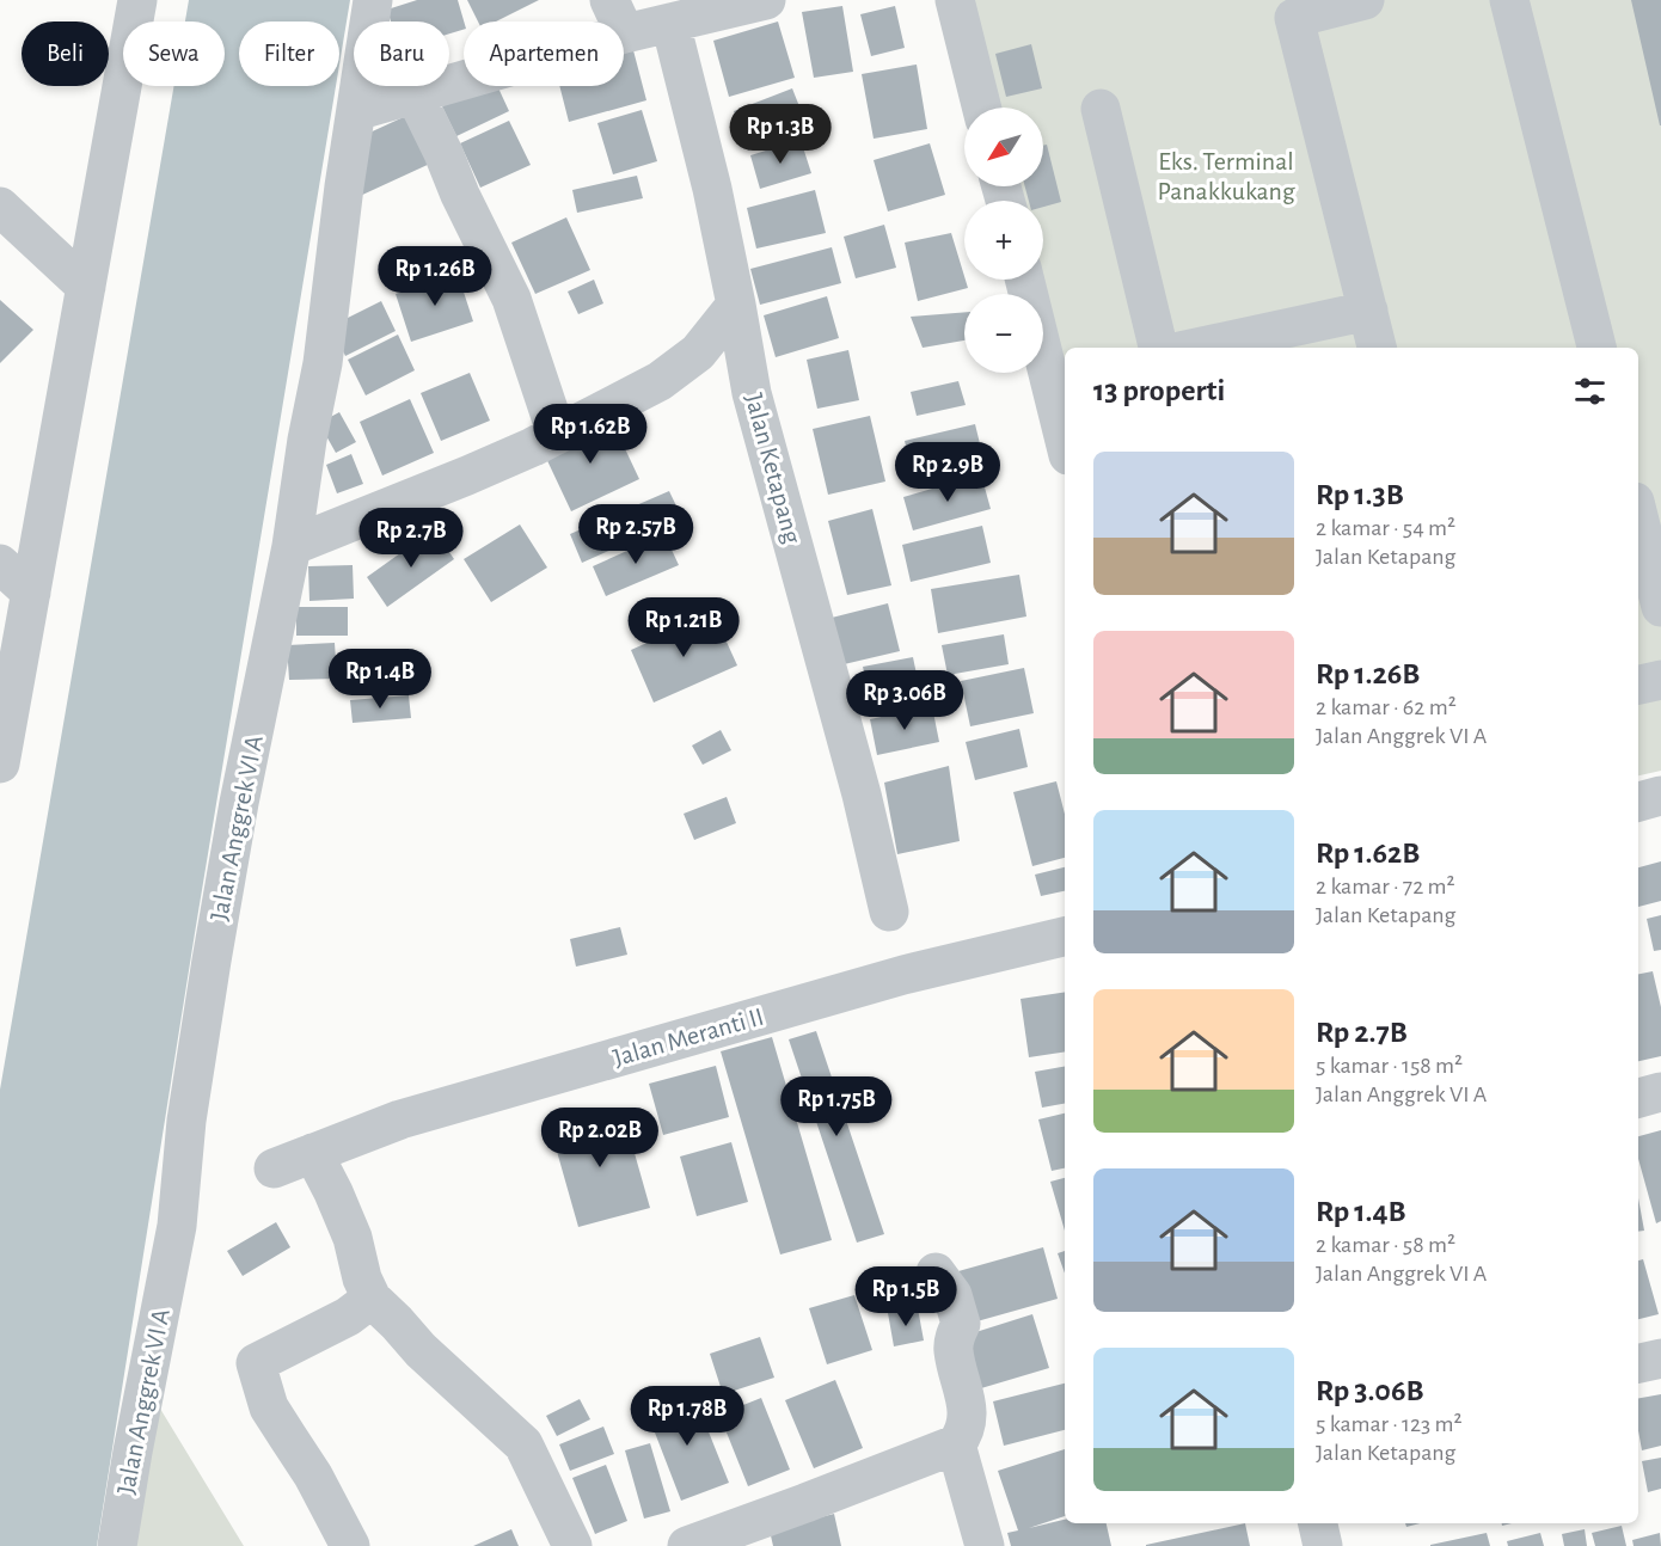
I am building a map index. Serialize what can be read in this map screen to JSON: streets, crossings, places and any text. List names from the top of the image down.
{
  "streets": {
    "street": ["Jalan Ketapang", "Jalan Anggrek VI A", "Jalan Meranti II"]
  },
  "parks": ["Eks. Terminal Panakkukang"],
  "north": "bottom left",
  "page": {
    "chip": [
      "Beli",
      "Sewa",
      "Filter",
      "Baru",
      "Apartemen"
    ],
    "price": [
      "Rp 1.3B",
      "Rp 1.26B",
      "Rp 1.62B",
      "Rp 2.9B",
      "Rp 2.57B",
      "Rp 2.7B",
      "Rp 1.21B",
      "Rp 1.4B",
      "Rp 3.06B",
      "Rp 1.75B",
      "Rp 2.02B",
      "Rp 1.5B",
      "Rp 1.78B"
    ],
    "map_buttons": ["+", "−"],
    "heading": "13 properti",
    "list": [
      {
        "name": "Rp 1.3B",
        "note": "2 kamar · 54 m² · Jalan Ketapang"
      },
      {
        "name": "Rp 1.26B",
        "note": "2 kamar · 62 m² · Jalan Anggrek VI A"
      },
      {
        "name": "Rp 1.62B",
        "note": "2 kamar · 72 m² · Jalan Ketapang"
      },
      {
        "name": "Rp 2.7B",
        "note": "5 kamar · 158 m² · Jalan Anggrek VI A"
      },
      {
        "name": "Rp 1.4B",
        "note": "2 kamar · 58 m² · Jalan Anggrek VI A"
      },
      {
        "name": "Rp 3.06B",
        "note": "5 kamar · 123 m² · Jalan Ketapang"
      }
    ]
  }
}
